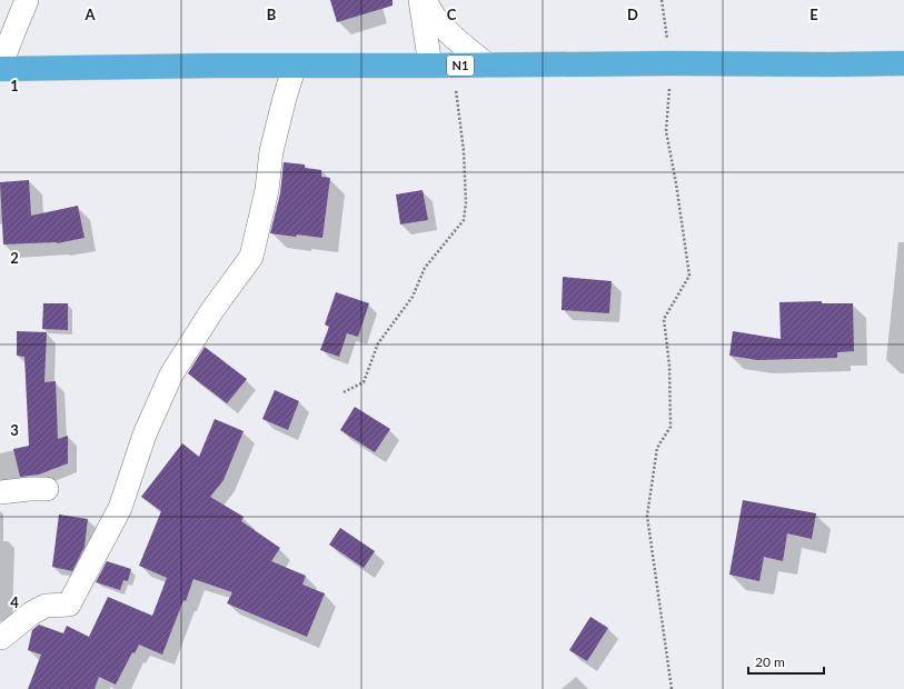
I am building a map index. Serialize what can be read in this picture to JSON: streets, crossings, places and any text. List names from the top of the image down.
{
  "streets": {
    "highway": ["N1"]
  },
  "scale_bar": "20 m",
  "grid": {
    "columns": [
      "A",
      "B",
      "C",
      "D",
      "E"
    ],
    "rows": [
      "1",
      "2",
      "3",
      "4"
    ]
  }
}
